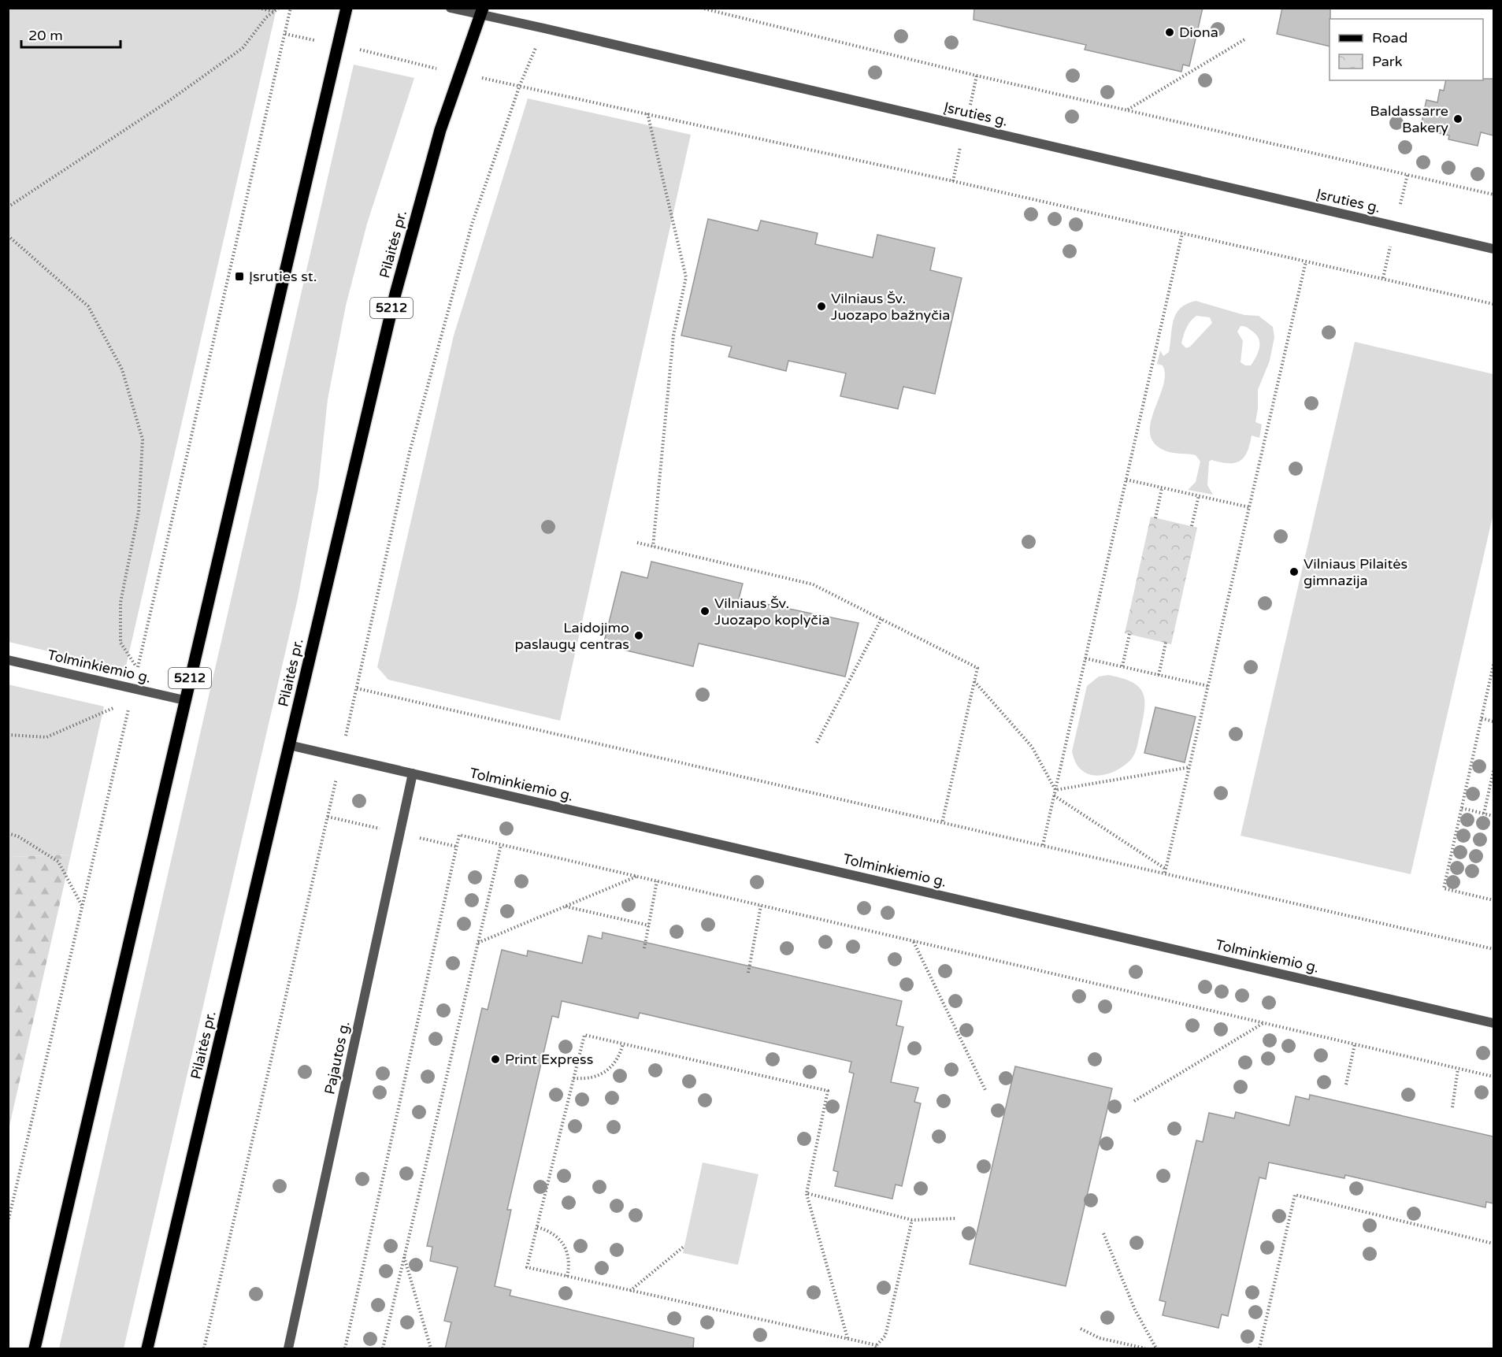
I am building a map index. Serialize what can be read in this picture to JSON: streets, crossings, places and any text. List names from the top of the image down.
{
  "streets": {
    "main road": ["Pilaitės pr.", "5212"],
    "street": ["Įsruties g.", "Tolminkiemio g.", "Pajautos g."]
  },
  "crossings": [
    ["Įsruties g.", "Pilaitės pr."],
    ["Pilaitės pr.", "Tolminkiemio g."],
    ["5212", "Tolminkiemio g."],
    ["Tolminkiemio g.", "Pajautos g."]
  ],
  "places": {
    "other": [
      "Diona",
      "Baldassarre Bakery",
      "Vilniaus Šv. Juozapo bažnyčia",
      "Vilniaus Pilaitės gimnazija",
      "Vilniaus Šv. Juozapo koplyčia",
      "Laidojimo paslaugų centras",
      "Print Express"
    ],
    "transit": ["Įsruties st."]
  },
  "legend": ["Road", "Park"],
  "scale_bar": "20 m"
}
